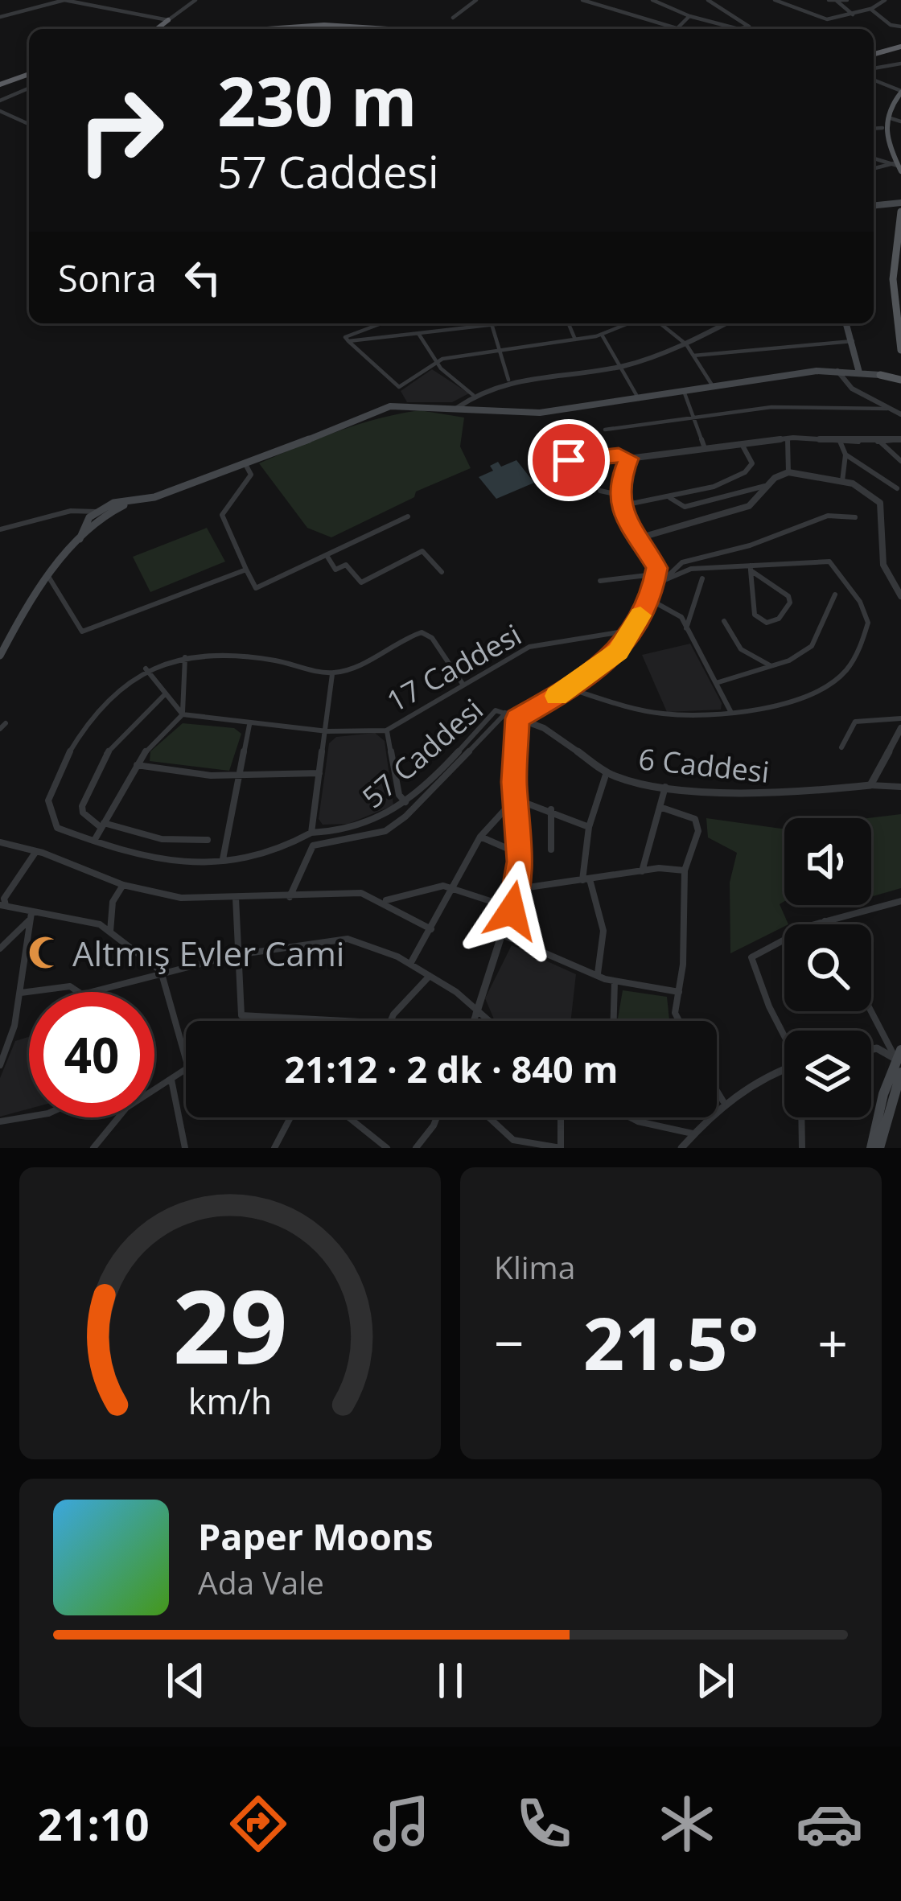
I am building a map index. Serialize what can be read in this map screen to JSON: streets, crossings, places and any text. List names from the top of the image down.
{
  "streets": {
    "street": ["17 Caddesi", "57 Caddesi", "6 Caddesi"]
  },
  "crossings": [
    ["17 Caddesi", "57 Caddesi"],
    ["57 Caddesi", "6 Caddesi"]
  ],
  "places": {
    "mosque": ["Altmış Evler Cami"]
  },
  "page": {
    "turn": ["230 m", "57 Caddesi"],
    "then": "Sonra",
    "limit": "40",
    "trip": "21:12 · 2 dk · 840 m",
    "tile": "Klima",
    "heat": ["−", "21.5°", "+"],
    "song": ["Paper Moons", "Ada Vale"],
    "tabs": "21:10",
    "gauge": ["29", "km/h"]
  }
}
